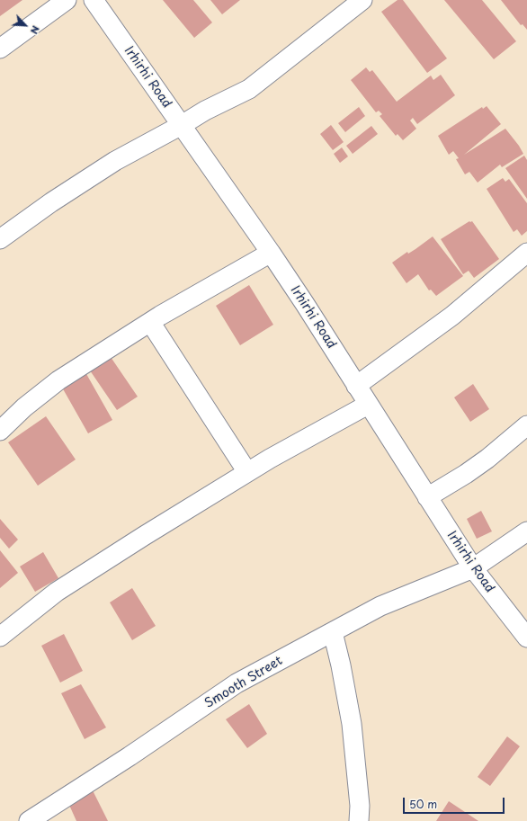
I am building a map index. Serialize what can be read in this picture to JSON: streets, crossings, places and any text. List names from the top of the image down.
{
  "streets": {
    "street": ["Irhirhi Road", "Smooth Street"]
  },
  "crossings": [
    ["Irhirhi Road", "Smooth Street"]
  ],
  "scale_bar": "50 m",
  "north": "bottom right"
}
